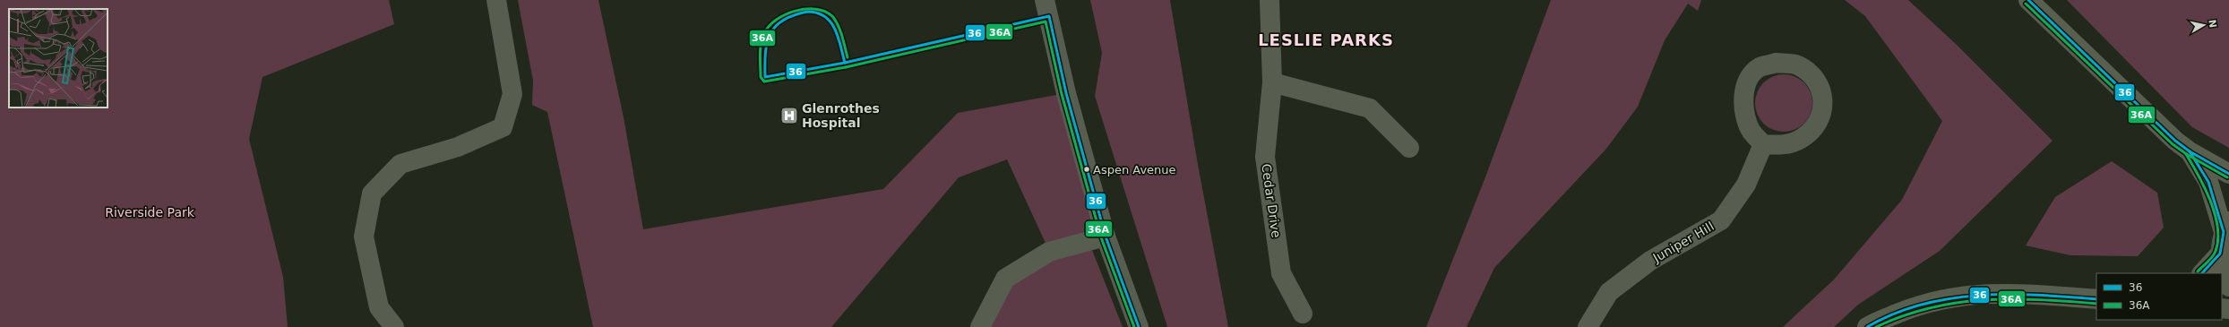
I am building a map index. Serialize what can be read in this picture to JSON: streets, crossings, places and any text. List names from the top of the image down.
{
  "streets": {
    "street": ["Cedar Drive", "Juniper Hill"]
  },
  "districts": ["LESLIE PARKS"],
  "parks": ["Riverside Park"],
  "places": {
    "hospital": ["Glenrothes Hospital"],
    "other": ["Aspen Avenue"]
  },
  "lines": ["transit line 36", "transit line 36A"],
  "legend": ["36", "36A"],
  "north": "right"
}
